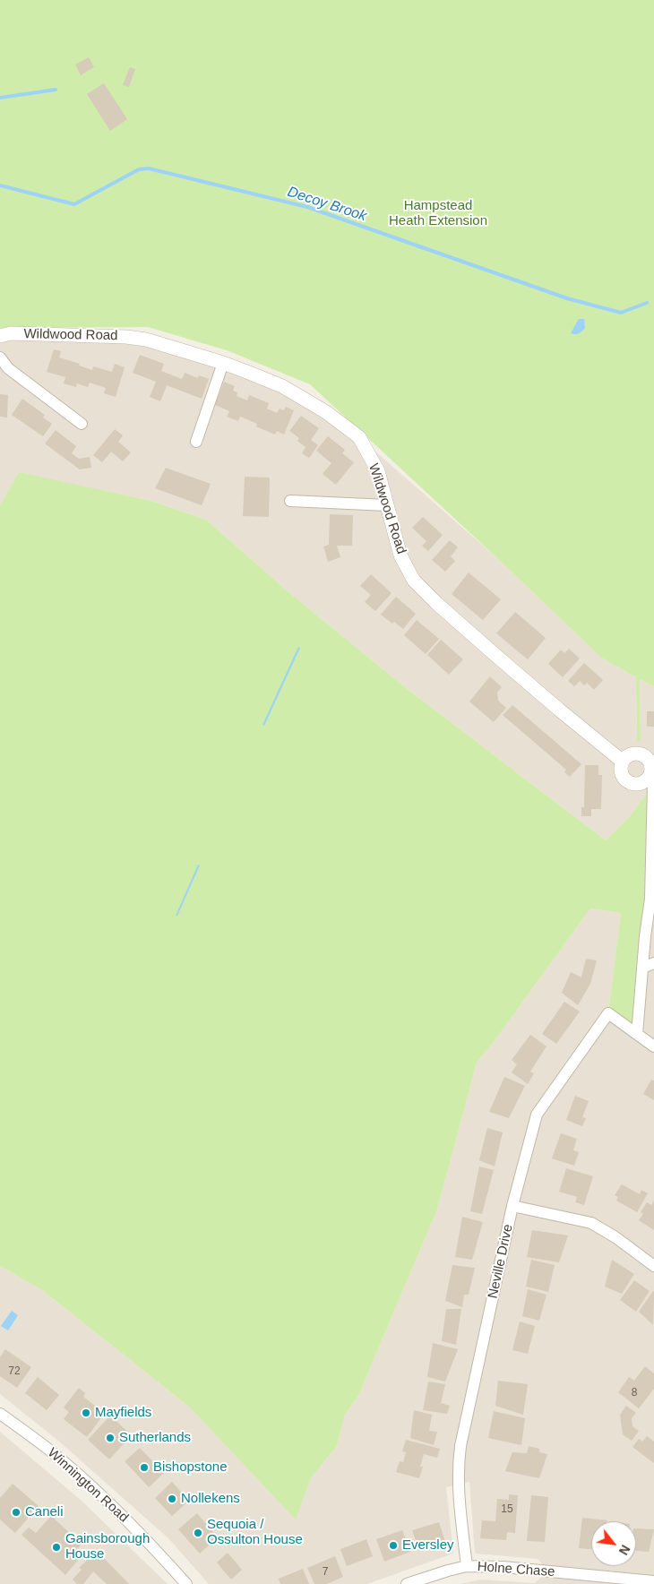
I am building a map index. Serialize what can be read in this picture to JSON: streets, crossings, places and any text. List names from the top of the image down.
{
  "streets": {
    "street": [
      "Wildwood Road",
      "Neville Drive",
      "Winnington Road",
      "Holne Chase"
    ]
  },
  "crossings": [
    ["Neville Drive", "Holne Chase"]
  ],
  "water": ["Decoy Brook"],
  "parks": ["Hampstead Heath Extension"],
  "places": [
    "Mayfields",
    "Sutherlands",
    "Bishopstone",
    "Nollekens",
    "Caneli",
    "Sequoia / Ossulton House",
    "Eversley",
    "Gainsborough House"
  ],
  "house_numbers": [
    "72",
    "8",
    "15",
    "7"
  ],
  "north": "bottom right"
}
